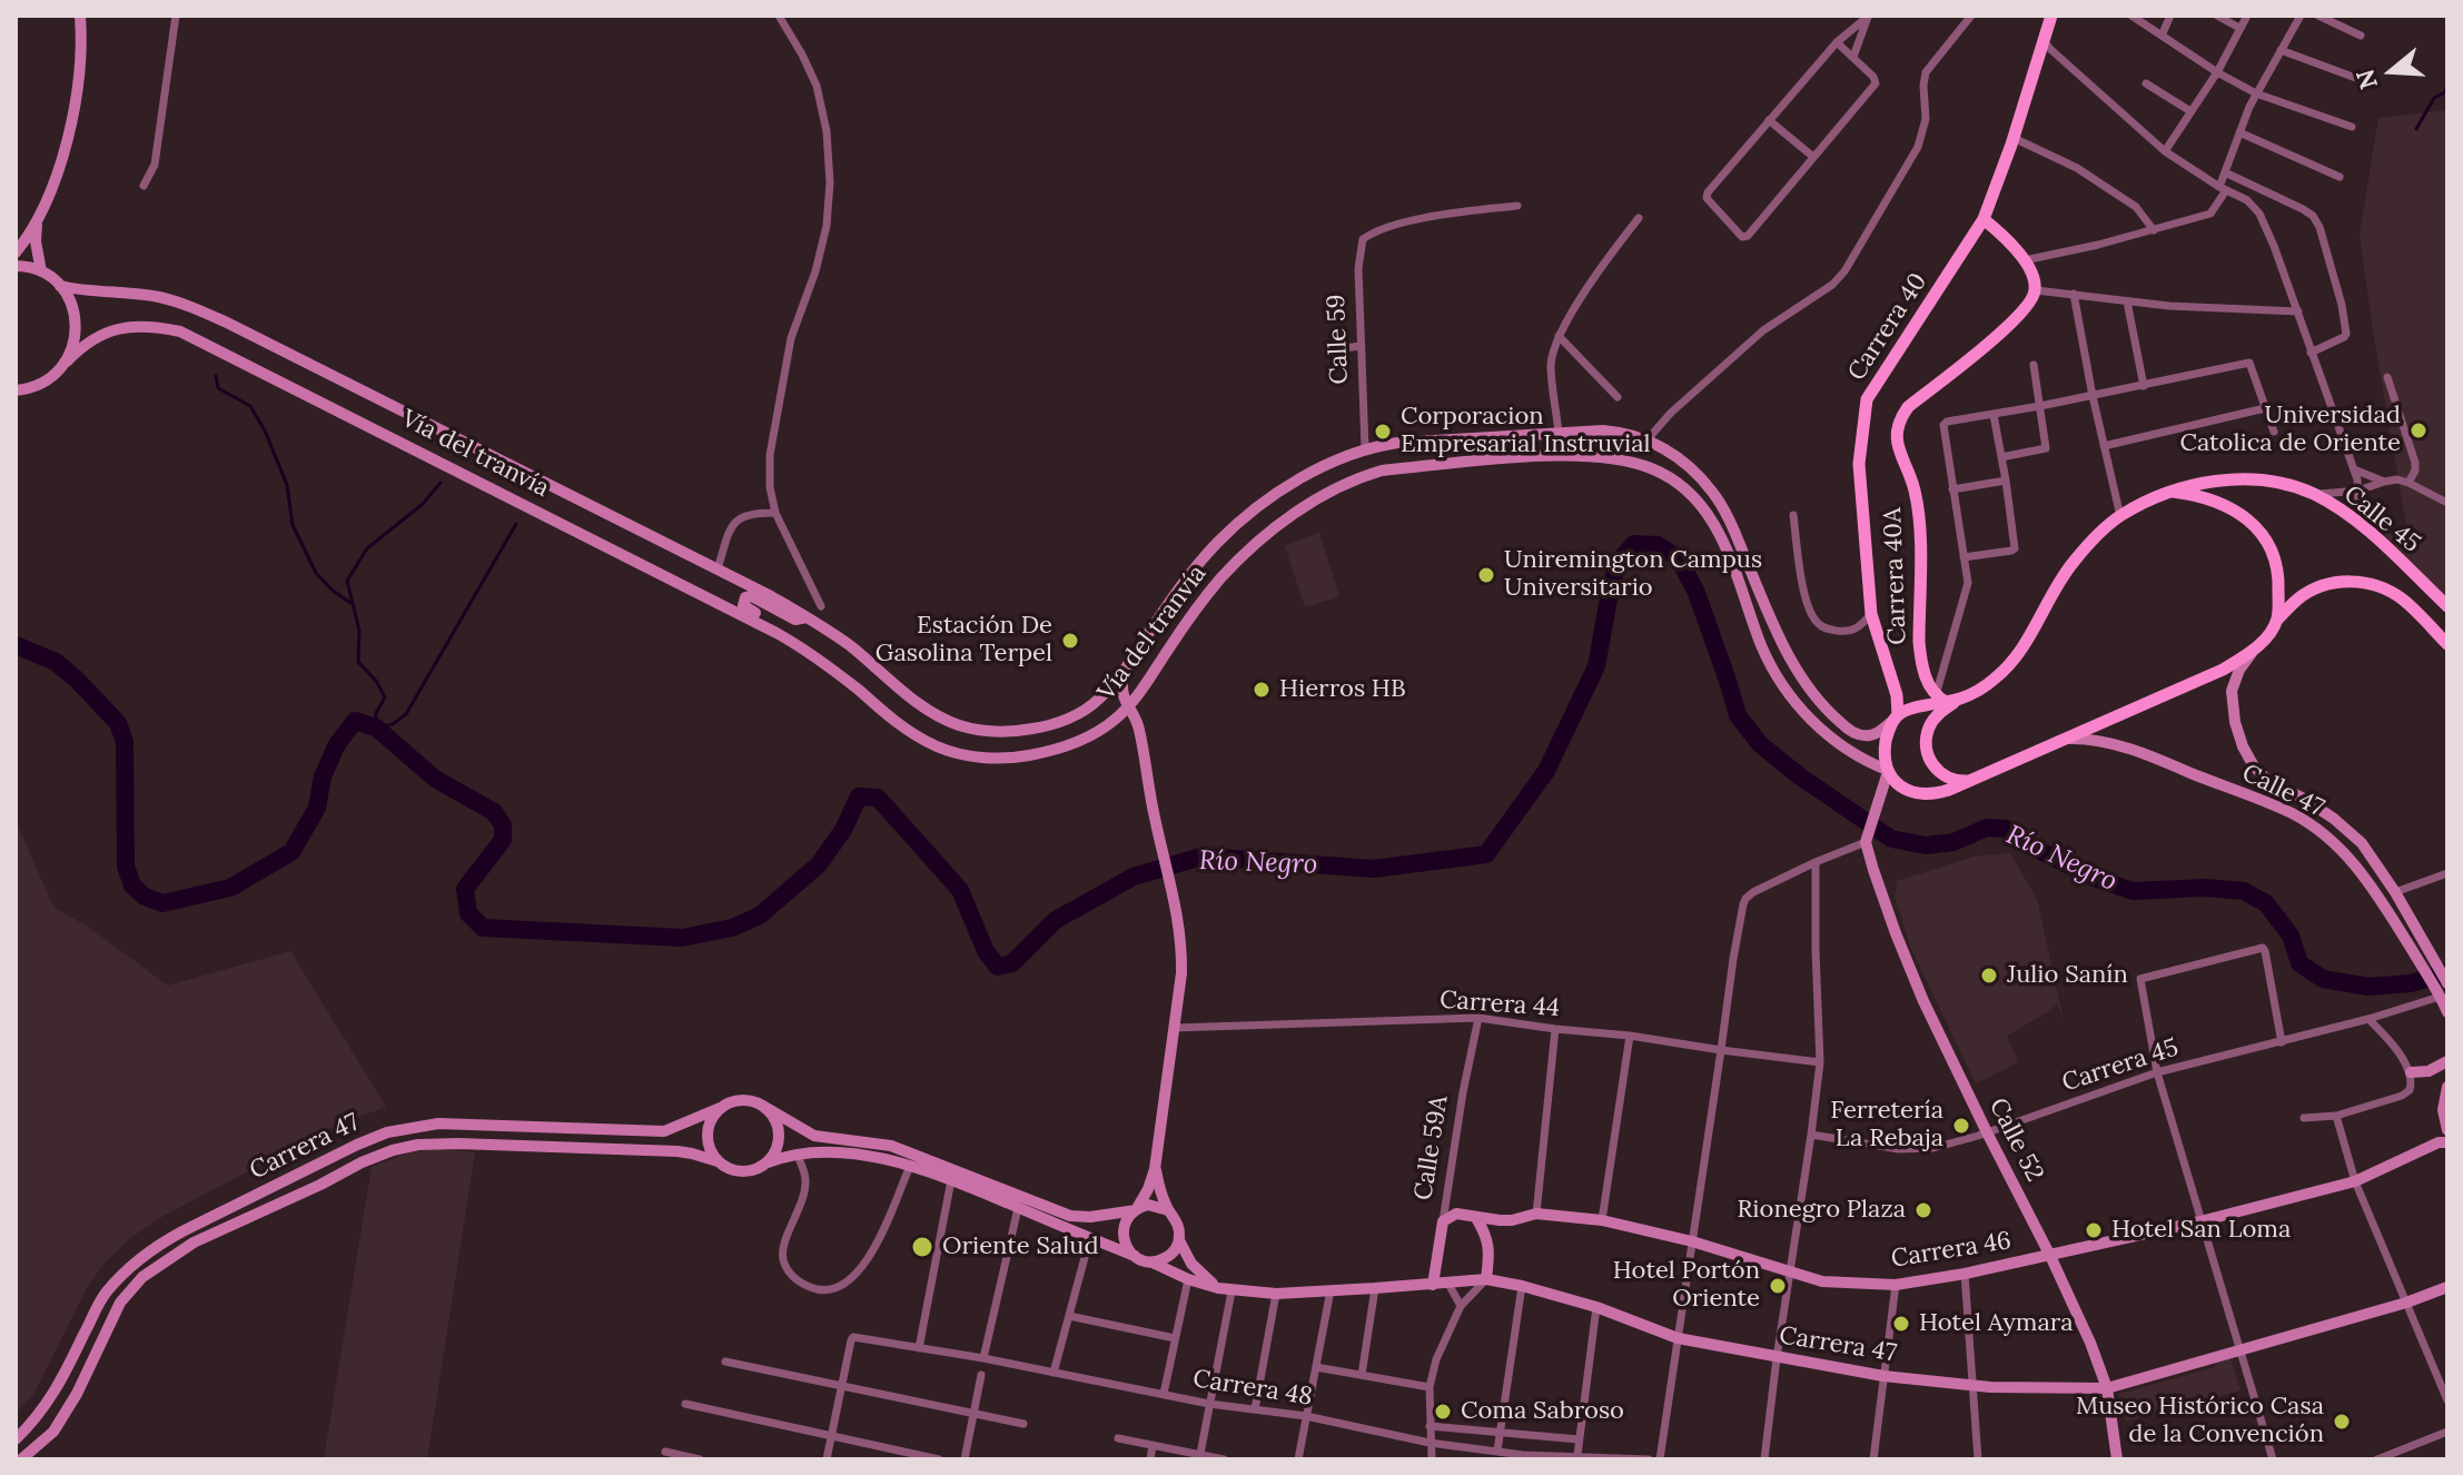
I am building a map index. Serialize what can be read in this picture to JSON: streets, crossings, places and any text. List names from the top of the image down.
{
  "streets": {
    "main road": ["Carrera 40", "Calle 45", "Carrera 40A"],
    "street": [
      "Calle 59",
      "Vía del tranvía",
      "Calle 47",
      "Carrera 44",
      "Carrera 45",
      "Calle 52",
      "Carrera 47",
      "Calle 59A",
      "Carrera 46",
      "Carrera 48"
    ]
  },
  "crossings": [
    ["Carrera 40", "Vía del tranvía"],
    ["Calle 59", "Vía del tranvía"],
    ["Calle 45", "Carrera 40A"],
    ["Calle 47", "Carrera 45"],
    ["Carrera 44", "Calle 59A"],
    ["Carrera 45", "Calle 52"],
    ["Calle 52", "Carrera 47"],
    ["Calle 52", "Carrera 46"],
    ["Carrera 47", "Calle 59A"]
  ],
  "water": ["Río Negro"],
  "places": [
    "Universidad Catolica de Oriente",
    "Corporacion Empresarial Instruvial",
    "Uniremington Campus Universitario",
    "Estación De Gasolina Terpel",
    "Hierros HB",
    "Julio Sanín",
    "Ferretería La Rebaja",
    "Rionegro Plaza",
    "Hotel San Loma",
    "Oriente Salud",
    "Hotel Portón Oriente",
    "Hotel Aymara",
    "Coma Sabroso",
    "Museo Histórico Casa de la Convención"
  ],
  "north": "left"
}
